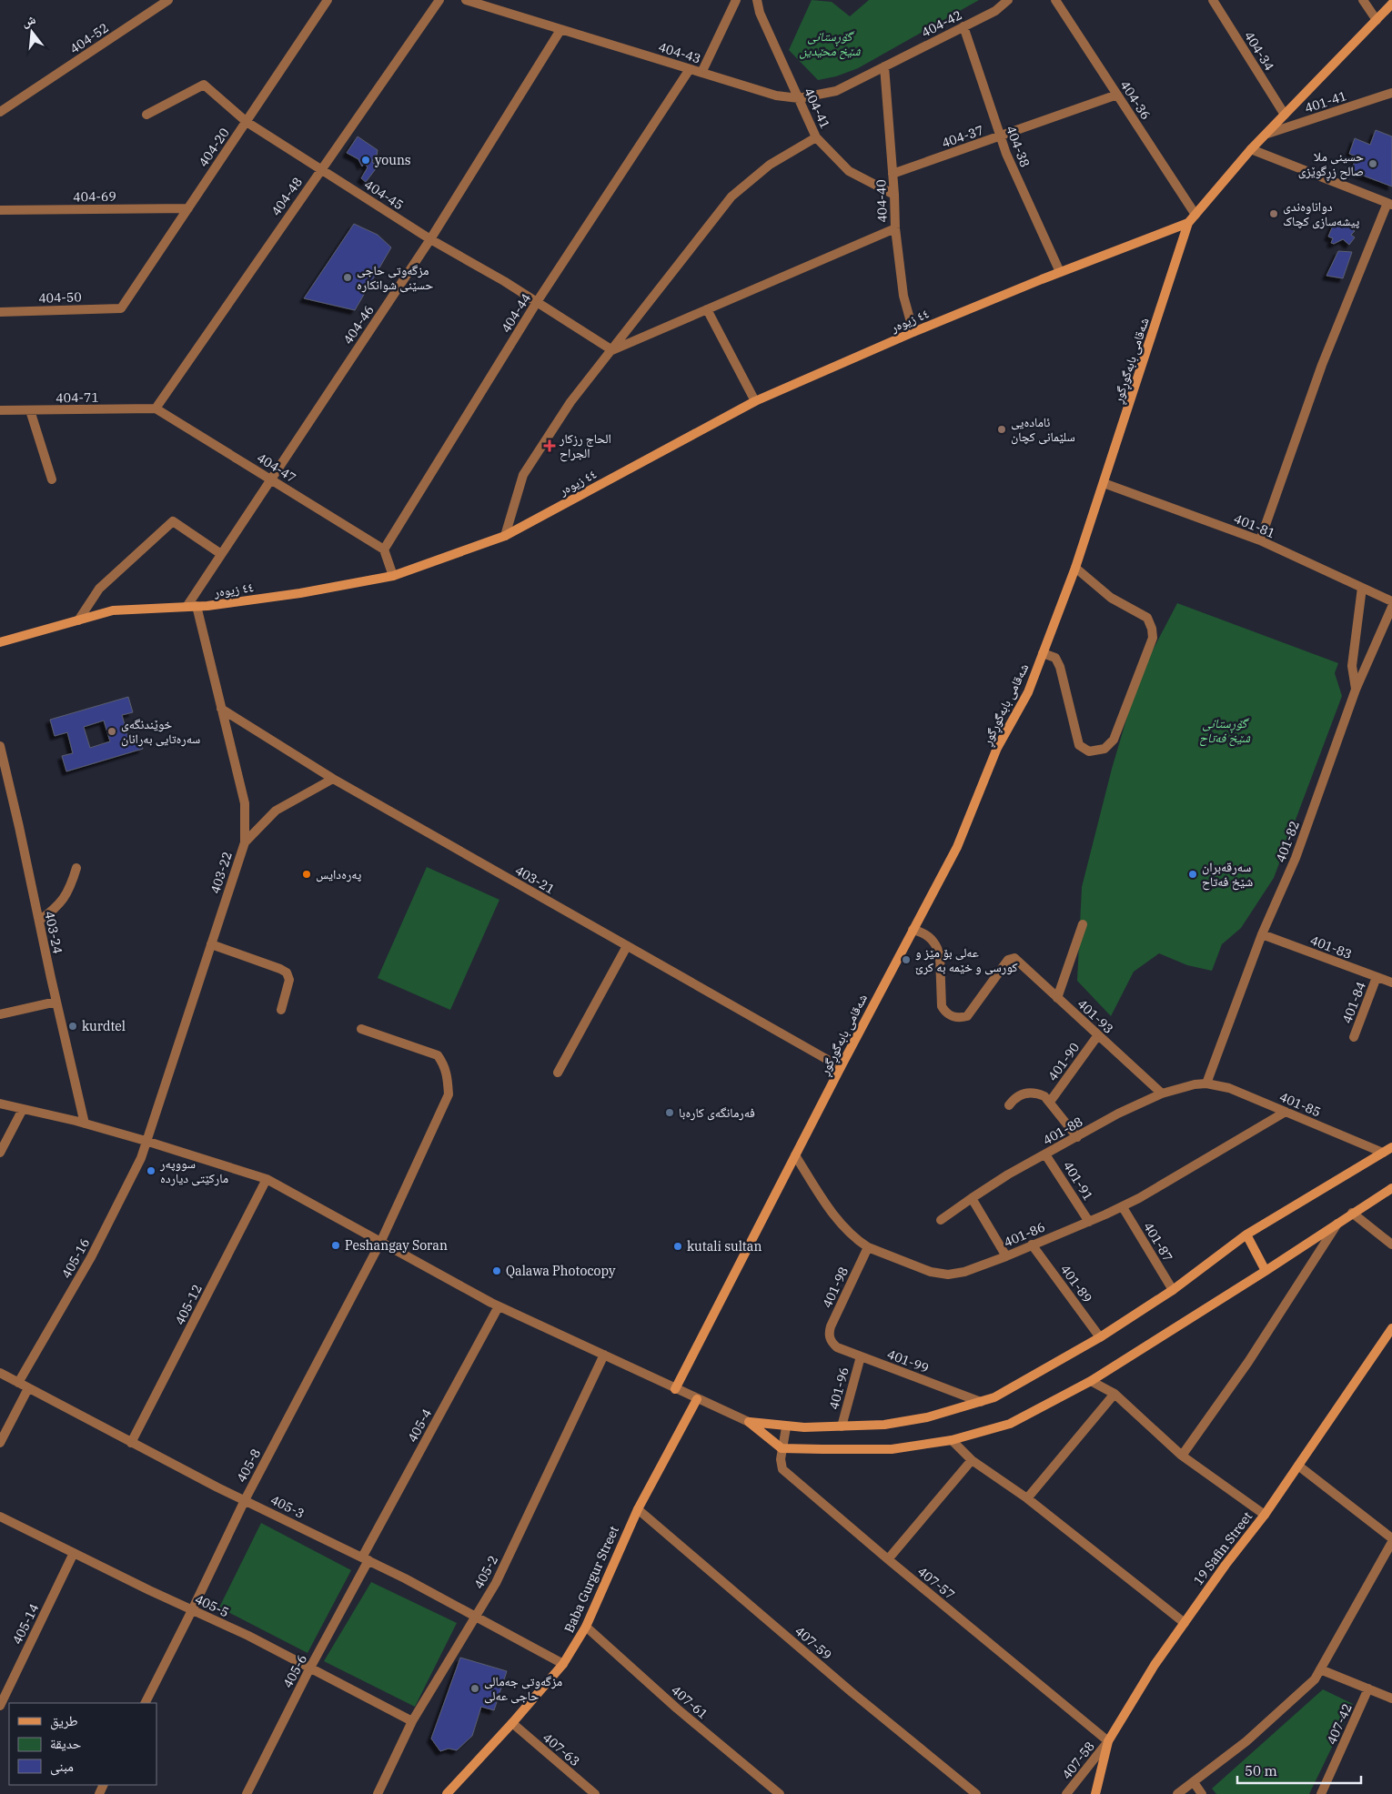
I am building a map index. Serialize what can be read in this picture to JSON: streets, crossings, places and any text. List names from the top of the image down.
{
  "streets": {
    "street": [
      "404-42",
      "404-52",
      "404-34",
      "404-43",
      "404-36",
      "401-41",
      "404-41",
      "404-37",
      "404-38",
      "404-20",
      "404-45",
      "404-69",
      "404-48",
      "404-40",
      "404-50",
      "404-44",
      "٤٤ زیوەر",
      "404-46",
      "شەقامی بابەگوڕگوڕ",
      "404-71",
      "404-47",
      "401-81",
      "401-82",
      "403-22",
      "403-21",
      "403-24",
      "401-83",
      "401-84",
      "401-93",
      "401-90",
      "401-85",
      "401-88",
      "401-91",
      "401-86",
      "401-87",
      "405-16",
      "401-89",
      "401-98",
      "405-12",
      "401-99",
      "401-96",
      "405-4",
      "405-8",
      "405-3",
      "19 Safin Street",
      "405-2",
      "Baba Gurgur Street",
      "407-57",
      "405-5",
      "405-14",
      "407-59",
      "405-6",
      "407-61",
      "407-42",
      "407-63",
      "407-58"
    ]
  },
  "crossings": [
    ["404-42", "404-43"],
    ["404-42", "404-38"],
    ["404-42", "404-40"],
    ["404-34", "شەقامی بابەگوڕگوڕ"],
    ["404-43", "404-41"],
    ["404-43", "404-40"],
    ["404-43", "404-44"],
    ["404-43", "404-46"],
    ["404-36", "404-37"],
    ["404-36", "شەقامی بابەگوڕگوڕ"],
    ["401-41", "شەقامی بابەگوڕگوڕ"],
    ["404-41", "404-40"],
    ["404-37", "404-38"],
    ["404-37", "404-40"],
    ["404-38", "٤٤ زیوەر"],
    ["404-20", "404-45"],
    ["404-20", "404-69"],
    ["404-20", "404-50"],
    ["404-45", "404-48"],
    ["404-45", "404-44"],
    ["404-45", "404-46"],
    ["404-48", "404-71"],
    ["404-48", "404-47"],
    ["404-40", "٤٤ زیوەر"],
    ["404-44", "404-47"],
    ["٤٤ زیوەر", "404-46"],
    ["٤٤ زیوەر", "شەقامی بابەگوڕگوڕ"],
    ["٤٤ زیوەر", "403-22"],
    ["404-46", "404-47"],
    ["404-46", "403-22"],
    ["شەقامی بابەگوڕگوڕ", "401-81"],
    ["شەقامی بابەگوڕگوڕ", "403-21"],
    ["شەقامی بابەگوڕگوڕ", "401-93"],
    ["شەقامی بابەگوڕگوڕ", "401-86"],
    ["404-71", "404-47"],
    ["401-82", "401-83"],
    ["401-82", "401-85"],
    ["401-82", "401-88"],
    ["403-22", "403-21"],
    ["403-22", "405-16"],
    ["401-83", "401-84"],
    ["401-93", "401-90"],
    ["401-93", "401-88"],
    ["401-85", "401-88"],
    ["401-85", "401-86"],
    ["401-88", "401-91"],
    ["401-91", "401-86"],
    ["401-86", "401-87"],
    ["401-86", "401-89"],
    ["401-86", "401-98"],
    ["405-16", "405-3"],
    ["401-98", "401-99"],
    ["405-12", "405-3"],
    ["401-99", "401-96"],
    ["405-4", "405-3"],
    ["405-4", "405-6"],
    ["405-8", "405-3"],
    ["405-8", "405-5"],
    ["405-3", "405-2"],
    ["405-3", "Baba Gurgur Street"],
    ["405-3", "405-6"],
    ["19 Safin Street", "407-57"],
    ["19 Safin Street", "407-58"],
    ["405-2", "405-5"],
    ["Baba Gurgur Street", "407-59"],
    ["Baba Gurgur Street", "407-61"],
    ["Baba Gurgur Street", "407-63"],
    ["407-57", "407-58"],
    ["405-5", "405-14"],
    ["405-5", "405-6"]
  ],
  "parks": ["گۆڕستانی شێخ محێدین", "گۆڕستانی شێخ فەتاح"],
  "places": {
    "other": [
      "youns",
      "حسینی ملا صالح زڕگوێزی",
      "دواناوەندی پیشەسازی کچاک",
      "مزگەوتی حاجی حسێنی شوانکارە",
      "ئامادەیی سلێمانی کچان",
      "خوێندنگەی سەرەتایی بەرانان",
      "پەرەدایس",
      "سەرقەبران شێخ فەتاح",
      "عەلی بۆ مێز و کورسی و خێمە بە کرێ",
      "kurdtel",
      "فەرمانگەی کارەبا",
      "سووپەر مارکێتی دیاردە",
      "Peshangay Soran",
      "kutali sultan",
      "Qalawa Photocopy",
      "مزگەوتی جەمالی حاجی عەلی"
    ],
    "health": ["الحاج رزكار الجراح"]
  },
  "legend": ["طريق", "حديقة", "مبنى"],
  "scale_bar": "50 m",
  "north": "top"
}
